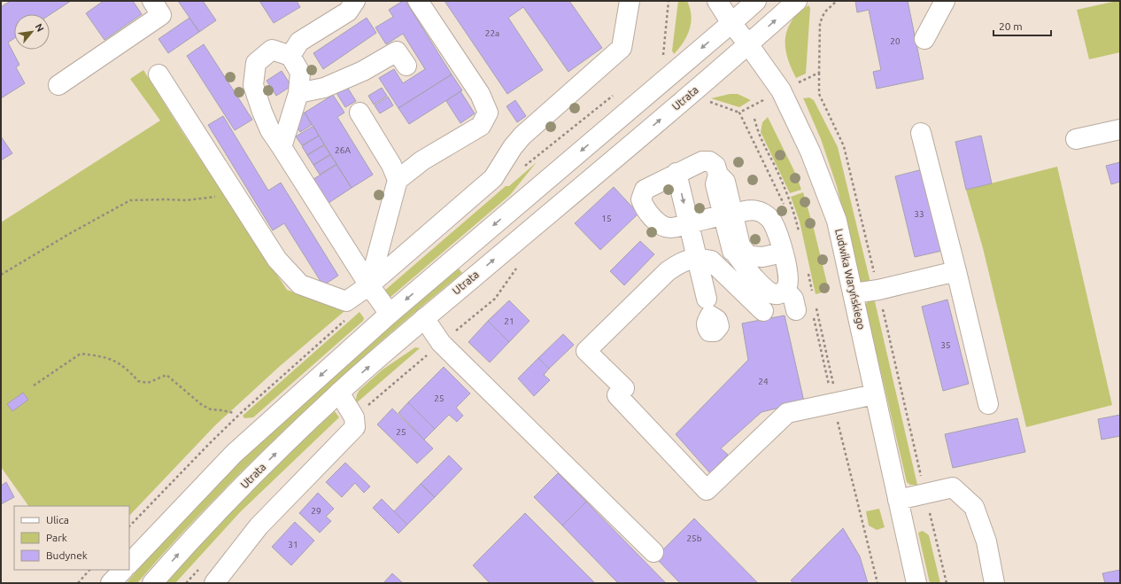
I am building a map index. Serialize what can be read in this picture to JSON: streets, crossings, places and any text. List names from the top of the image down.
{
  "streets": {
    "main road": ["Utrata", "Ludwika Waryńskiego"]
  },
  "crossings": [
    ["Utrata", "Ludwika Waryńskiego"]
  ],
  "house_numbers": [
    "22a",
    "20",
    "26A",
    "33",
    "15",
    "21",
    "35",
    "24",
    "25",
    "25",
    "29",
    "25b",
    "31"
  ],
  "legend": ["Ulica", "Park", "Budynek"],
  "scale_bar": "20 m",
  "north": "top right"
}
